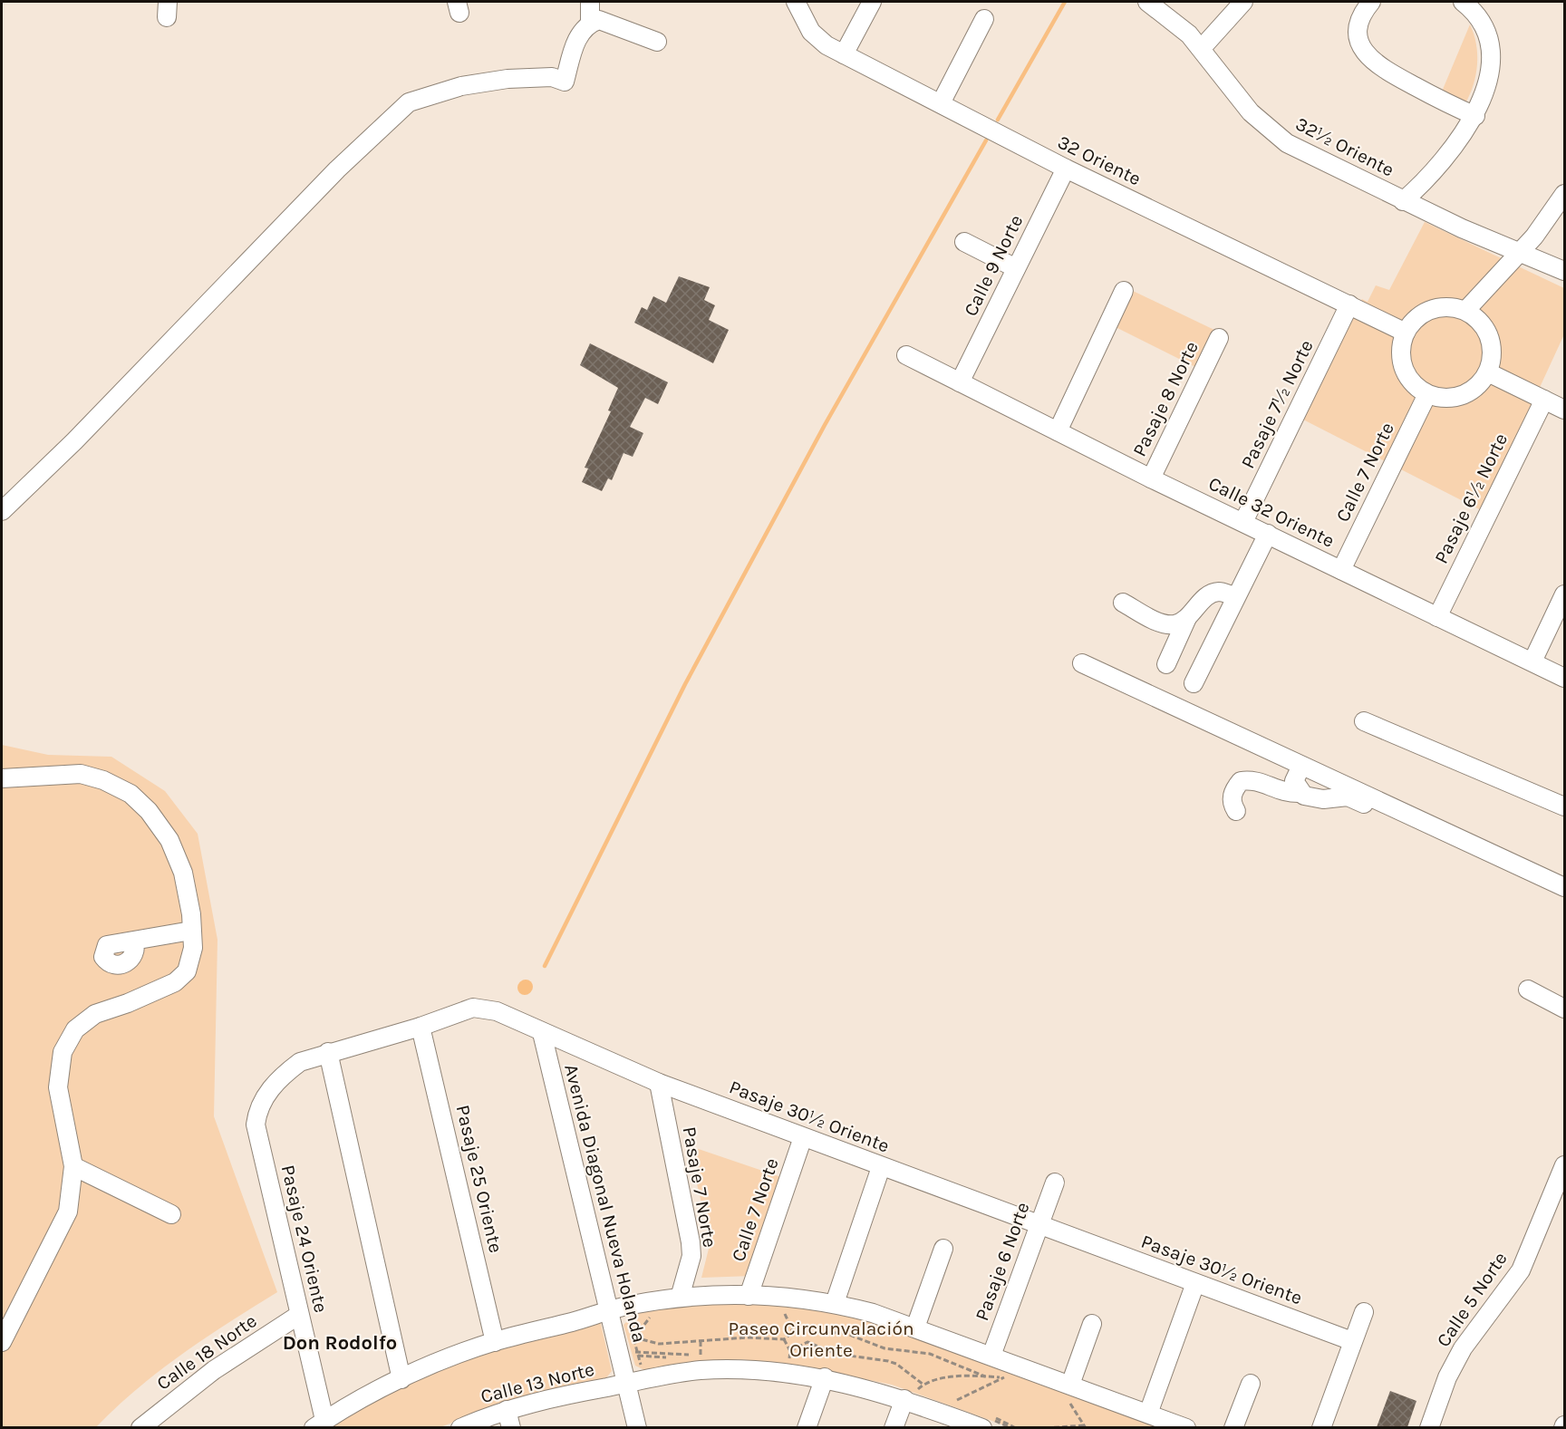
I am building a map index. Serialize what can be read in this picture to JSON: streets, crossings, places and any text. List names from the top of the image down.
{
  "streets": {
    "street": [
      "32½ Oriente",
      "32 Oriente",
      "Calle 9 Norte",
      "Pasaje 8 Norte",
      "Pasaje 7½ Norte",
      "Calle 7 Norte",
      "Pasaje 6½ Norte",
      "Calle 32 Oriente",
      "Pasaje 30½ Oriente",
      "Pasaje 25 Oriente",
      "Pasaje 7 Norte",
      "Avenida Diagonal Nueva Holanda",
      "Pasaje 24 Oriente",
      "Pasaje 6 Norte",
      "Calle 5 Norte",
      "Calle 18 Norte",
      "Calle 13 Norte"
    ]
  },
  "crossings": [
    ["32 Oriente", "Calle 9 Norte"],
    ["32 Oriente", "Pasaje 7½ Norte"],
    ["32 Oriente", "Calle 7 Norte"],
    ["Calle 9 Norte", "Calle 32 Oriente"],
    ["Pasaje 8 Norte", "Calle 32 Oriente"],
    ["Pasaje 7½ Norte", "Calle 32 Oriente"],
    ["Calle 7 Norte", "Calle 32 Oriente"],
    ["Calle 7 Norte", "Pasaje 30½ Oriente"],
    ["Pasaje 6½ Norte", "Calle 32 Oriente"],
    ["Pasaje 30½ Oriente", "Pasaje 25 Oriente"],
    ["Pasaje 30½ Oriente", "Pasaje 7 Norte"],
    ["Pasaje 30½ Oriente", "Avenida Diagonal Nueva Holanda"],
    ["Pasaje 30½ Oriente", "Pasaje 24 Oriente"],
    ["Pasaje 30½ Oriente", "Pasaje 6 Norte"],
    ["Avenida Diagonal Nueva Holanda", "Calle 13 Norte"],
    ["Pasaje 24 Oriente", "Calle 18 Norte"]
  ],
  "districts": ["Don Rodolfo"],
  "parks": ["Paseo Circunvalación Oriente"]
}
